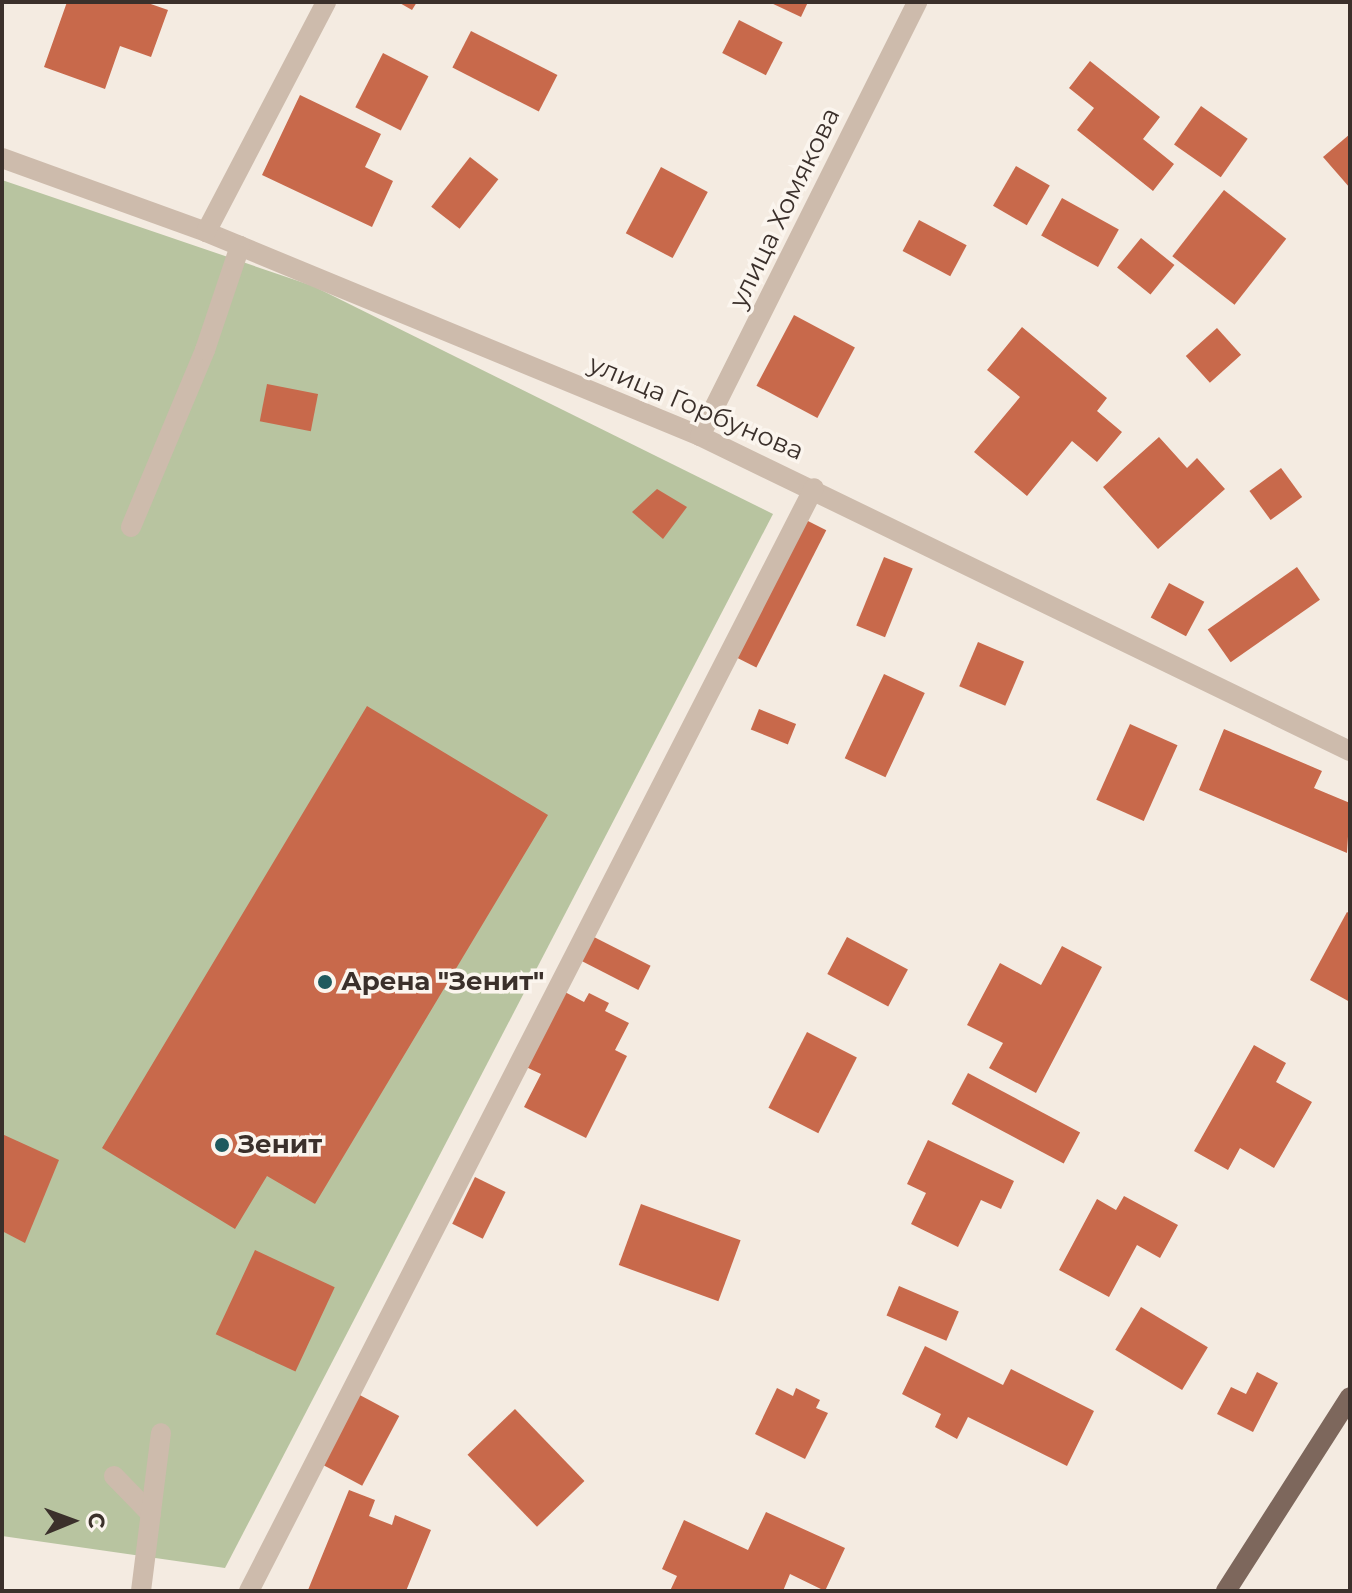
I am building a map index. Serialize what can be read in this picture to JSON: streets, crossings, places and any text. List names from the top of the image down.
{
  "streets": {
    "street": ["улица Хомякова", "улица Горбунова"]
  },
  "crossings": [
    ["улица Хомякова", "улица Горбунова"]
  ],
  "places": ["Арена \"Зенит\"", "Зенит"],
  "north": "right"
}
